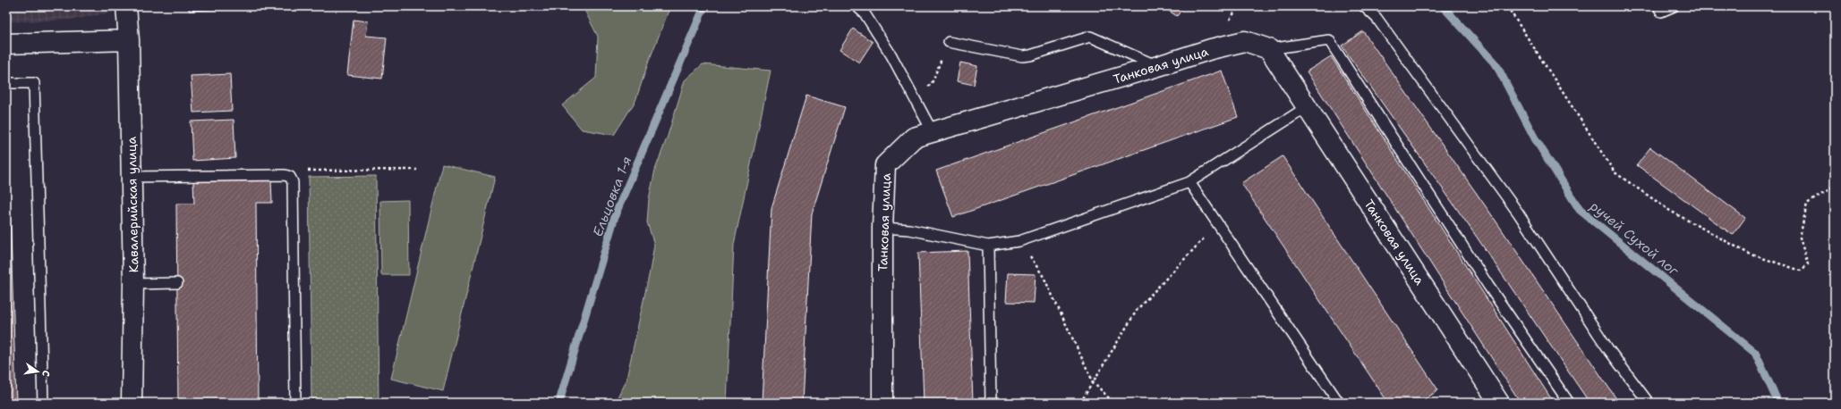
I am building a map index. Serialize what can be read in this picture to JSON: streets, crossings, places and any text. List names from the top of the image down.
{
  "streets": {
    "street": ["Танковая улица", "Кавалерийская улица"]
  },
  "water": ["Ельцовка 1-я", "ручей Сухой лог"],
  "north": "right"
}
